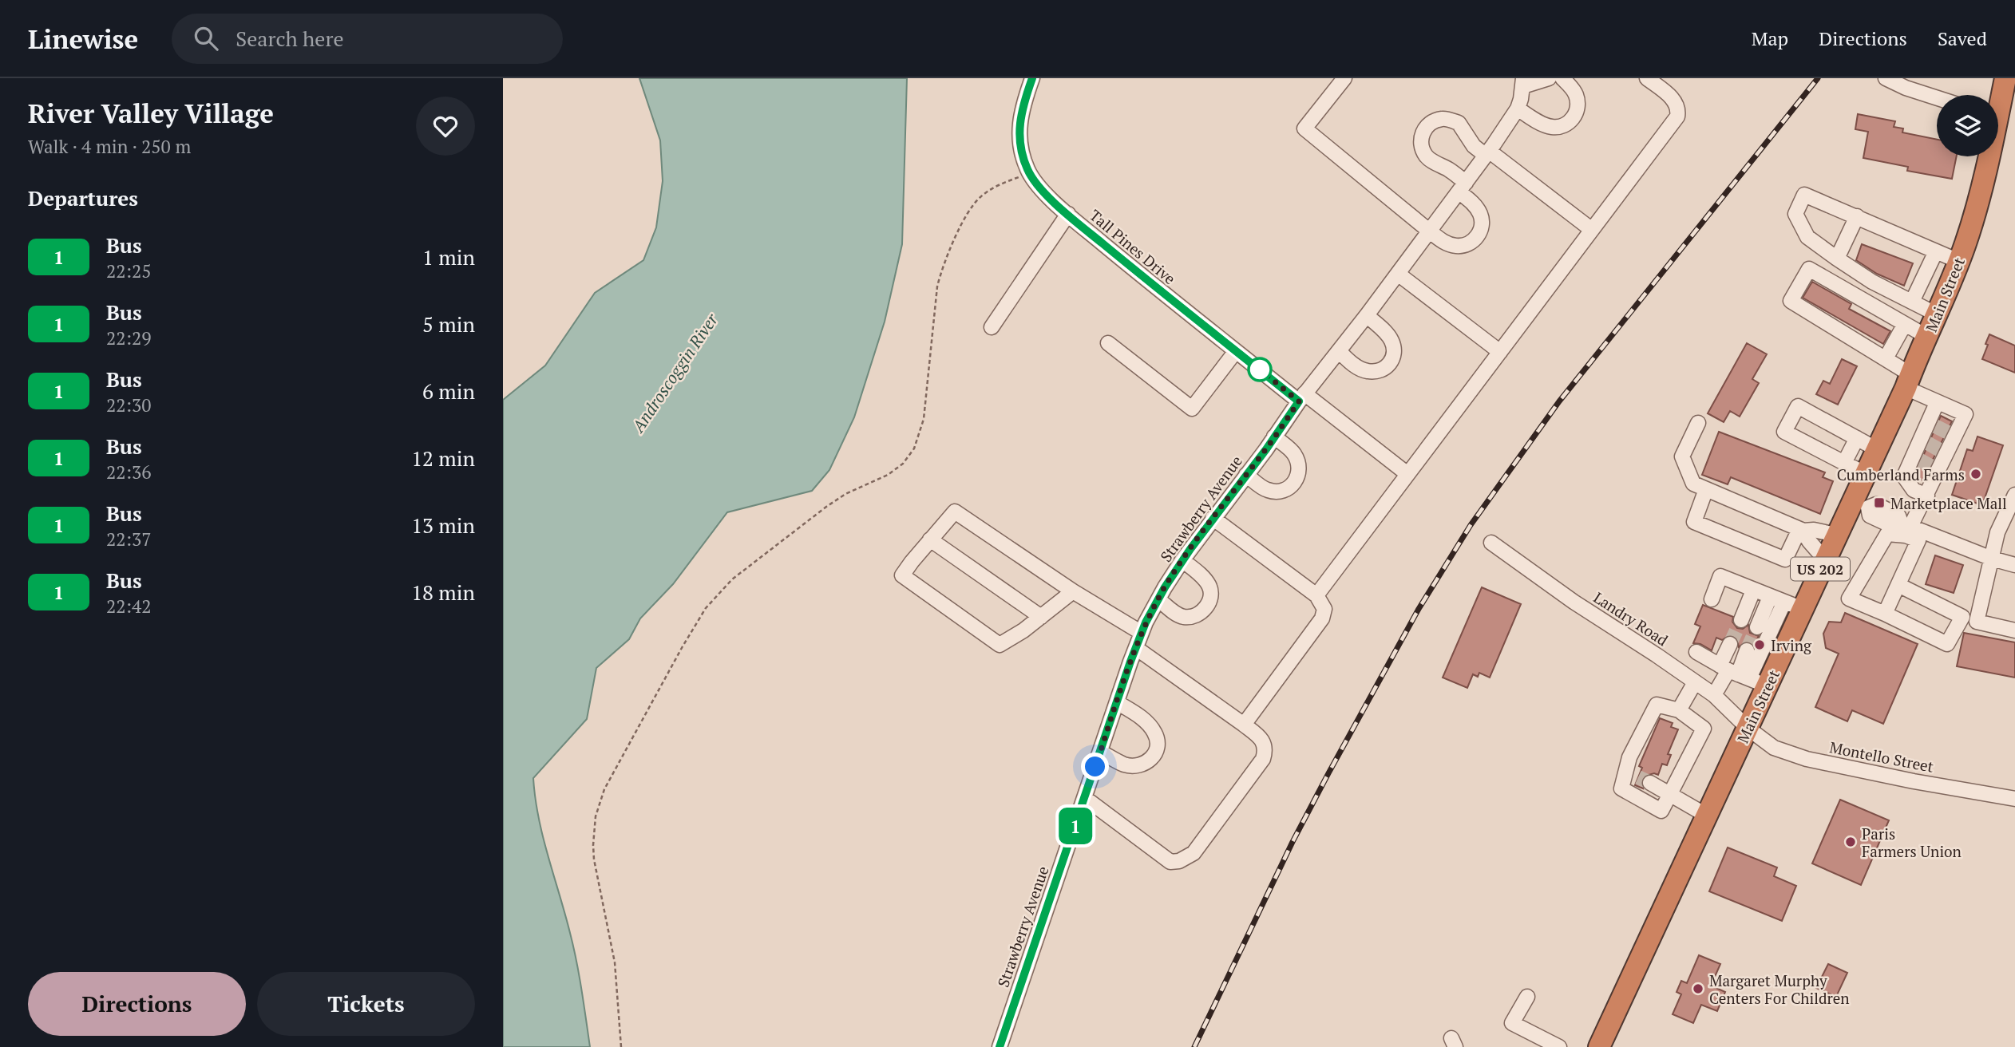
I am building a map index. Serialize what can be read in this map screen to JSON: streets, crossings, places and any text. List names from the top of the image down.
{
  "streets": {
    "highway": ["Main Street", "US 202"],
    "street": [
      "Tall Pines Drive",
      "Strawberry Avenue",
      "Landry Road",
      "Montello Street"
    ]
  },
  "crossings": [
    ["Tall Pines Drive", "Strawberry Avenue"],
    ["Main Street", "Landry Road"],
    ["Main Street", "Montello Street"],
    ["Landry Road", "Montello Street"]
  ],
  "water": ["Androscoggin River"],
  "places": {
    "other": [
      "Cumberland Farms",
      "Irving",
      "Paris Farmers Union",
      "Margaret Murphy Centers For Children"
    ],
    "transit": ["Marketplace Mall"]
  },
  "lines": ["bus line 1"],
  "page": {
    "header": "Linewise",
    "search": "Search here",
    "nav": ["Map", "Directions", "Saved"],
    "heading": [
      ["River Valley Village", "Walk · 4 min · 250 m"],
      "Departures"
    ],
    "on_map": "1",
    "list": [
      {
        "mark": "1",
        "name": "Bus",
        "note": "22:25",
        "value": "1 min"
      },
      {
        "mark": "1",
        "name": "Bus",
        "note": "22:29",
        "value": "5 min"
      },
      {
        "mark": "1",
        "name": "Bus",
        "note": "22:30",
        "value": "6 min"
      },
      {
        "mark": "1",
        "name": "Bus",
        "note": "22:36",
        "value": "12 min"
      },
      {
        "mark": "1",
        "name": "Bus",
        "note": "22:37",
        "value": "13 min"
      },
      {
        "mark": "1",
        "name": "Bus",
        "note": "22:42",
        "value": "18 min"
      }
    ],
    "buttons": ["Directions", "Tickets"]
  }
}
